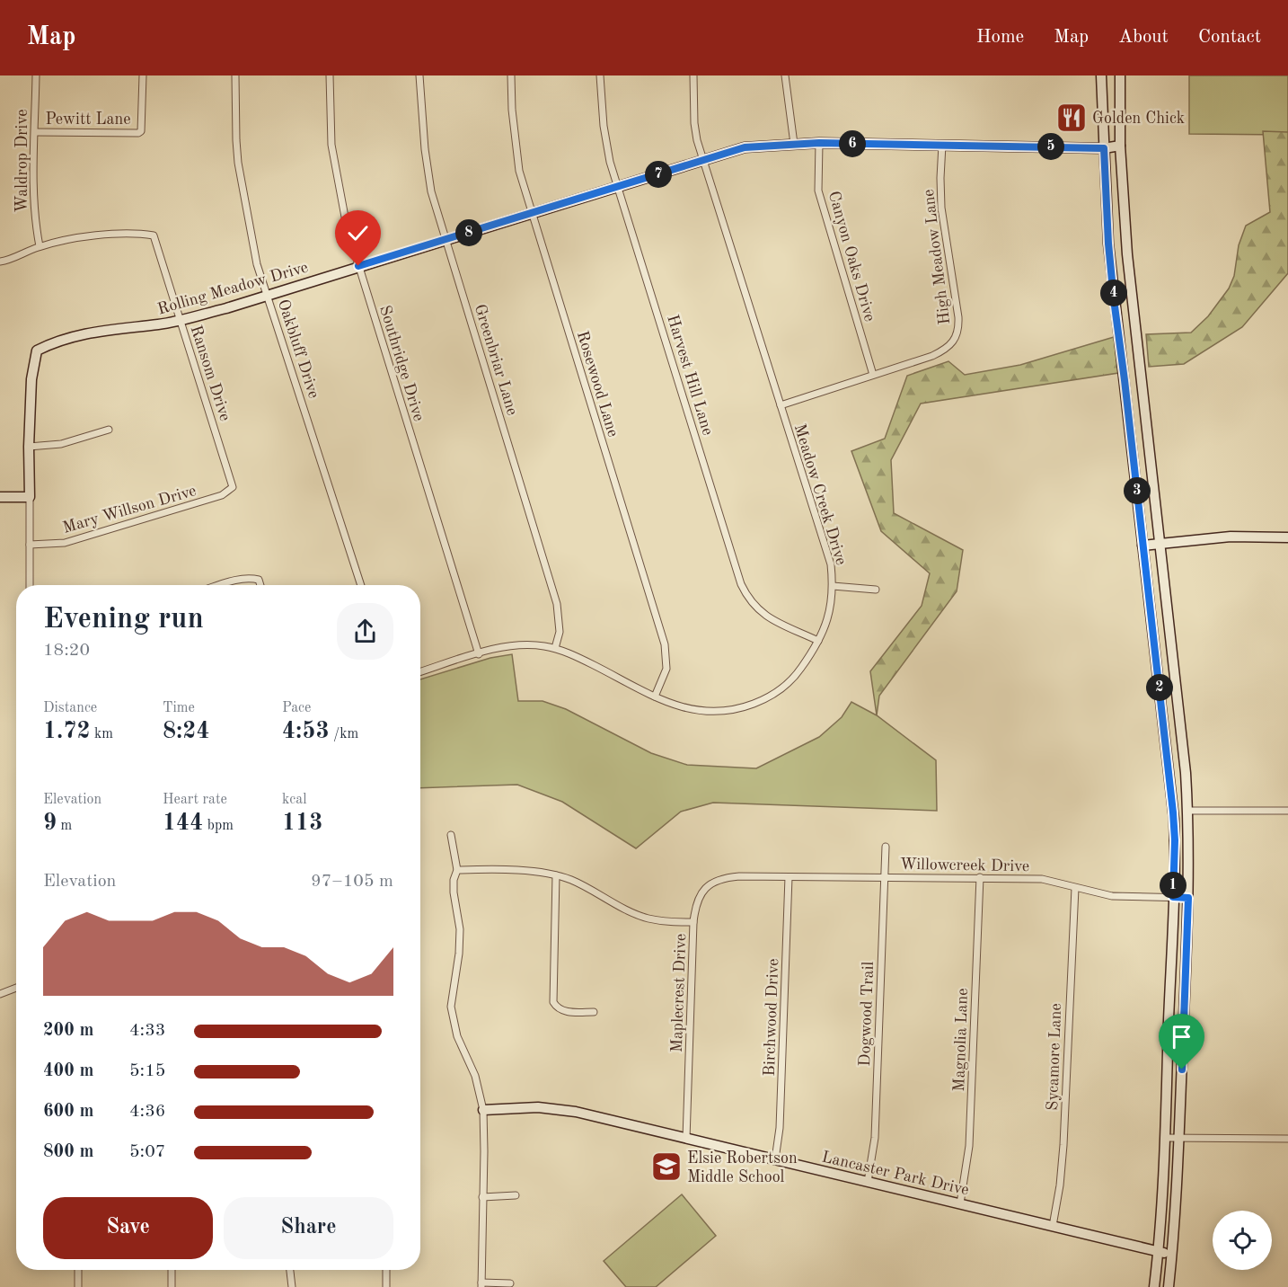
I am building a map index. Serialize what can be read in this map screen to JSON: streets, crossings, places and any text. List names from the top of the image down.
{
  "streets": {
    "main road": ["Rolling Meadow Drive", "Lancaster Park Drive"],
    "street": [
      "Pewitt Lane",
      "Waldrop Drive",
      "Canyon Oaks Drive",
      "High Meadow Lane",
      "Oakbluff Drive",
      "Greenbriar Lane",
      "Southridge Drive",
      "Ransom Drive",
      "Harvest Hill Lane",
      "Rosewood Lane",
      "Meadow Creek Drive",
      "Mary Willson Drive",
      "Willowcreek Drive",
      "Maplecrest Drive",
      "Dogwood Trail",
      "Birchwood Drive",
      "Magnolia Lane",
      "Sycamore Lane"
    ]
  },
  "crossings": [
    ["Pewitt Lane", "Waldrop Drive"],
    ["Waldrop Drive", "Ransom Drive"],
    ["Canyon Oaks Drive", "High Meadow Lane"],
    ["Canyon Oaks Drive", "Rolling Meadow Drive"],
    ["High Meadow Lane", "Rolling Meadow Drive"],
    ["High Meadow Lane", "Meadow Creek Drive"],
    ["Rolling Meadow Drive", "Oakbluff Drive"],
    ["Rolling Meadow Drive", "Greenbriar Lane"],
    ["Rolling Meadow Drive", "Southridge Drive"],
    ["Rolling Meadow Drive", "Ransom Drive"],
    ["Rolling Meadow Drive", "Harvest Hill Lane"],
    ["Rolling Meadow Drive", "Rosewood Lane"],
    ["Rolling Meadow Drive", "Meadow Creek Drive"],
    ["Greenbriar Lane", "Meadow Creek Drive"],
    ["Southridge Drive", "Meadow Creek Drive"],
    ["Ransom Drive", "Mary Willson Drive"],
    ["Harvest Hill Lane", "Meadow Creek Drive"],
    ["Rosewood Lane", "Meadow Creek Drive"],
    ["Willowcreek Drive", "Maplecrest Drive"],
    ["Willowcreek Drive", "Dogwood Trail"],
    ["Willowcreek Drive", "Birchwood Drive"],
    ["Willowcreek Drive", "Magnolia Lane"],
    ["Willowcreek Drive", "Sycamore Lane"],
    ["Maplecrest Drive", "Lancaster Park Drive"],
    ["Dogwood Trail", "Lancaster Park Drive"],
    ["Birchwood Drive", "Lancaster Park Drive"],
    ["Magnolia Lane", "Lancaster Park Drive"],
    ["Sycamore Lane", "Lancaster Park Drive"]
  ],
  "places": {
    "restaurant": ["Golden Chick"],
    "school or university": ["Elsie Robertson Middle School"]
  },
  "page": {
    "header": "Map",
    "nav": [
      "Home",
      "Map",
      "About",
      "Contact"
    ],
    "pins": [
      "6",
      "5",
      "7",
      "8",
      "4",
      "3",
      "2",
      "1"
    ],
    "heading": ["Evening run", "18:20"],
    "stats": [
      ["Distance", "1.72 km"],
      ["Time", "8:24"],
      ["Pace", "4:53 /km"],
      ["Elevation", "9 m"],
      ["Heart rate", "144 bpm"],
      ["kcal", "113"]
    ],
    "chart": ["Elevation", "97–105 m"],
    "list": [
      {
        "name": "200 m",
        "note": "4:33"
      },
      {
        "name": "400 m",
        "note": "5:15"
      },
      {
        "name": "600 m",
        "note": "4:36"
      },
      {
        "name": "800 m",
        "note": "5:07"
      }
    ],
    "buttons": ["Save", "Share"]
  }
}
